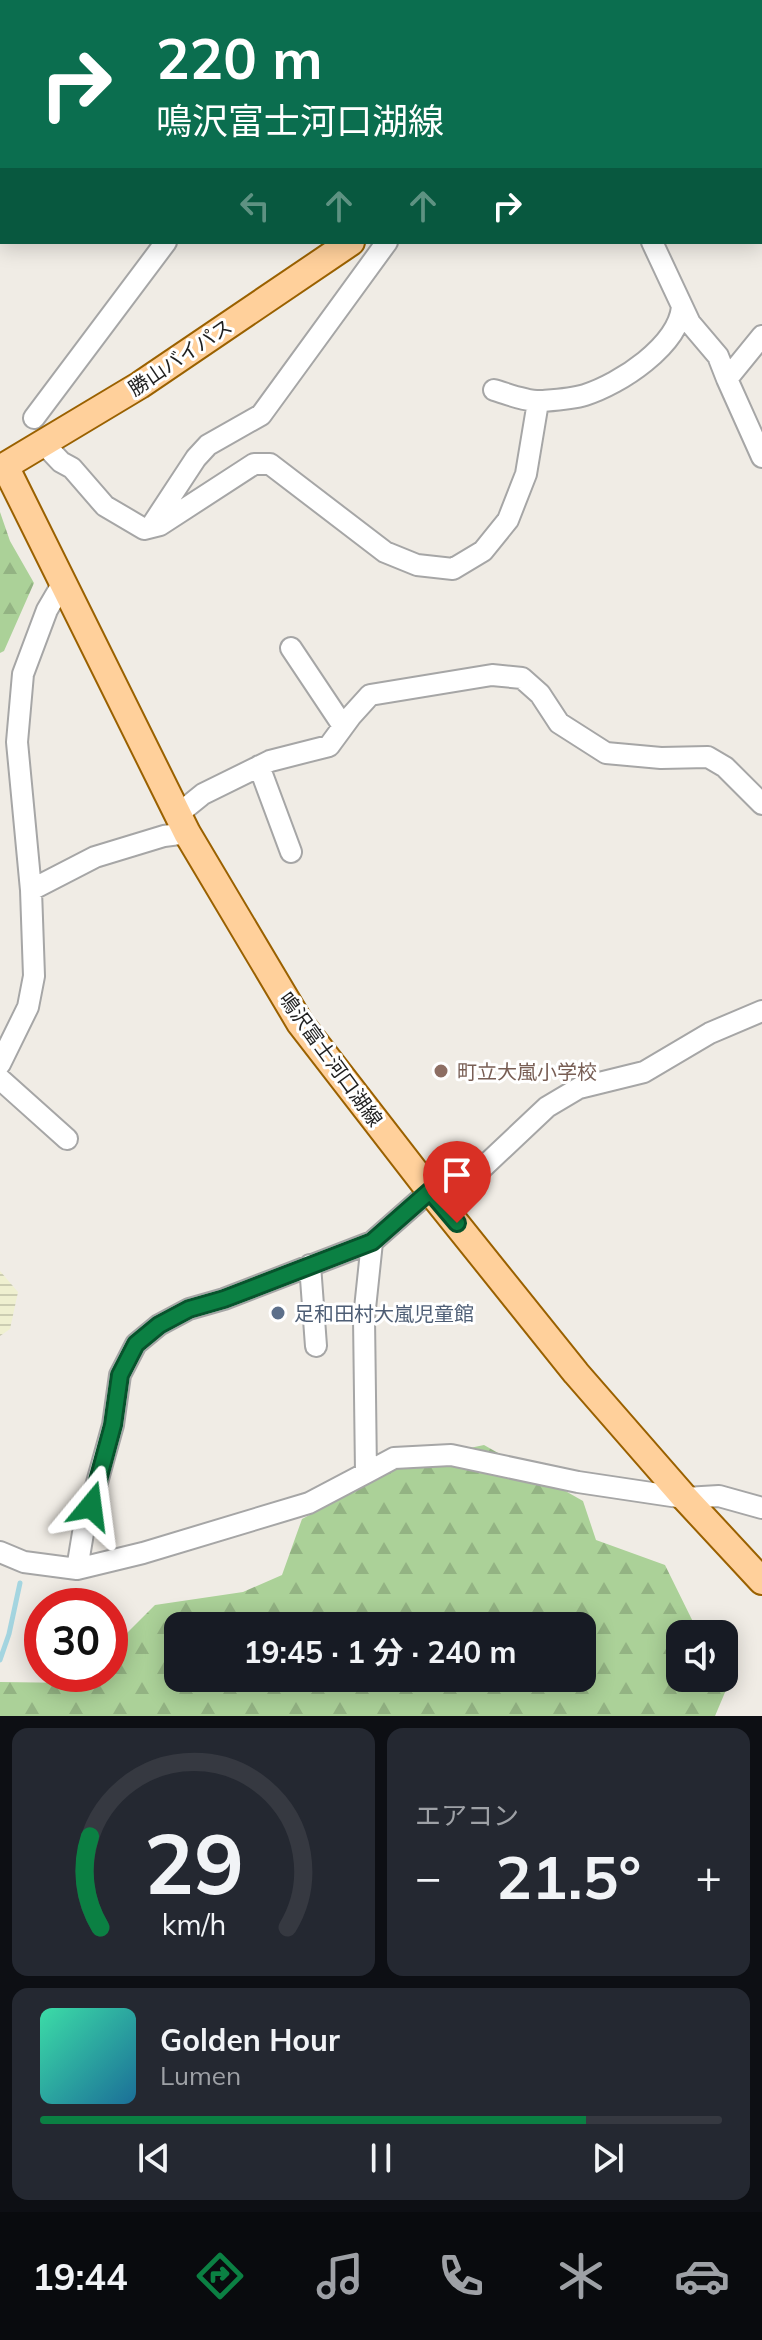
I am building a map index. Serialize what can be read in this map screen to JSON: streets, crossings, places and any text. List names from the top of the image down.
{
  "streets": {
    "main road": ["勝山バイパス", "鳴沢富士河口湖線"]
  },
  "crossings": [
    ["勝山バイパス", "鳴沢富士河口湖線"]
  ],
  "places": ["町立大嵐小学校", "足和田村大嵐児童館"],
  "page": {
    "turn": ["220 m", "鳴沢富士河口湖線"],
    "limit": "30",
    "trip": "19:45 · 1 分 · 240 m",
    "tile": "エアコン",
    "heat": ["−", "21.5°", "+"],
    "song": ["Golden Hour", "Lumen"],
    "tabs": "19:44",
    "gauge": ["29", "km/h"]
  }
}
